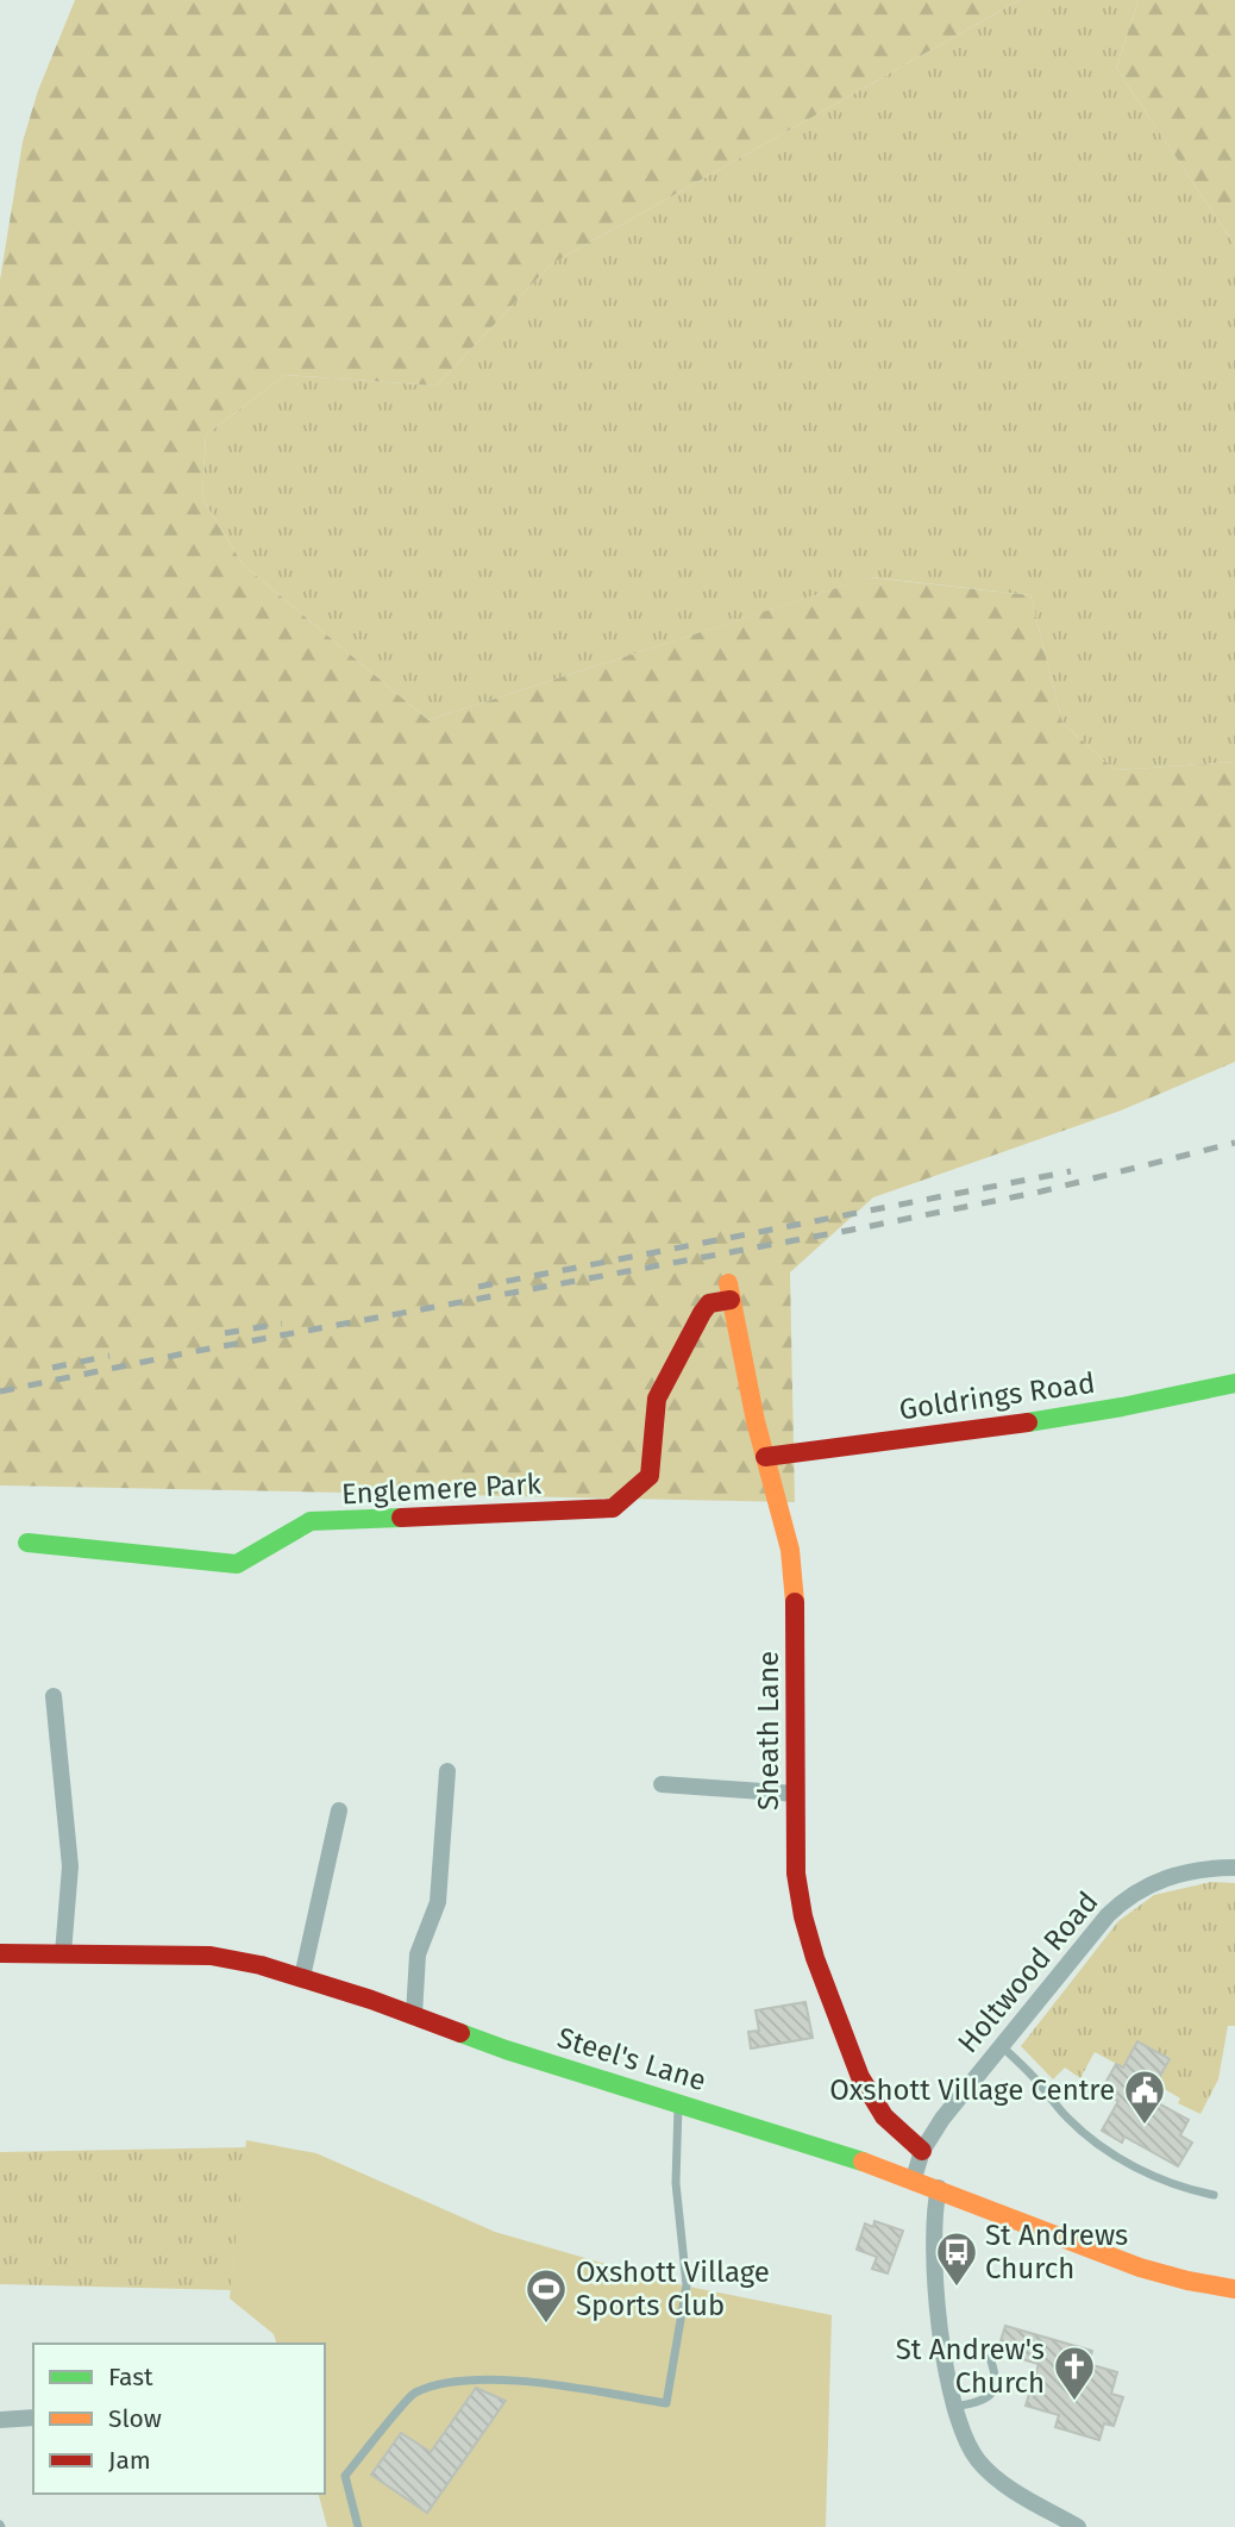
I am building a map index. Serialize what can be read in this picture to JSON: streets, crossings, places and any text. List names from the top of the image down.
{
  "streets": {
    "street": [
      "Goldrings Road",
      "Englemere Park",
      "Sheath Lane",
      "Holtwood Road",
      "Steel's Lane"
    ]
  },
  "crossings": [
    ["Goldrings Road", "Sheath Lane"],
    ["Englemere Park", "Sheath Lane"],
    ["Sheath Lane", "Holtwood Road"],
    ["Holtwood Road", "Steel's Lane"]
  ],
  "places": {
    "public building": ["Oxshott Village Centre"],
    "bus stop": ["St Andrews Church"],
    "sports": ["Oxshott Village Sports Club"],
    "church": ["St Andrew's Church"]
  },
  "legend": ["Fast", "Slow", "Jam"]
}
